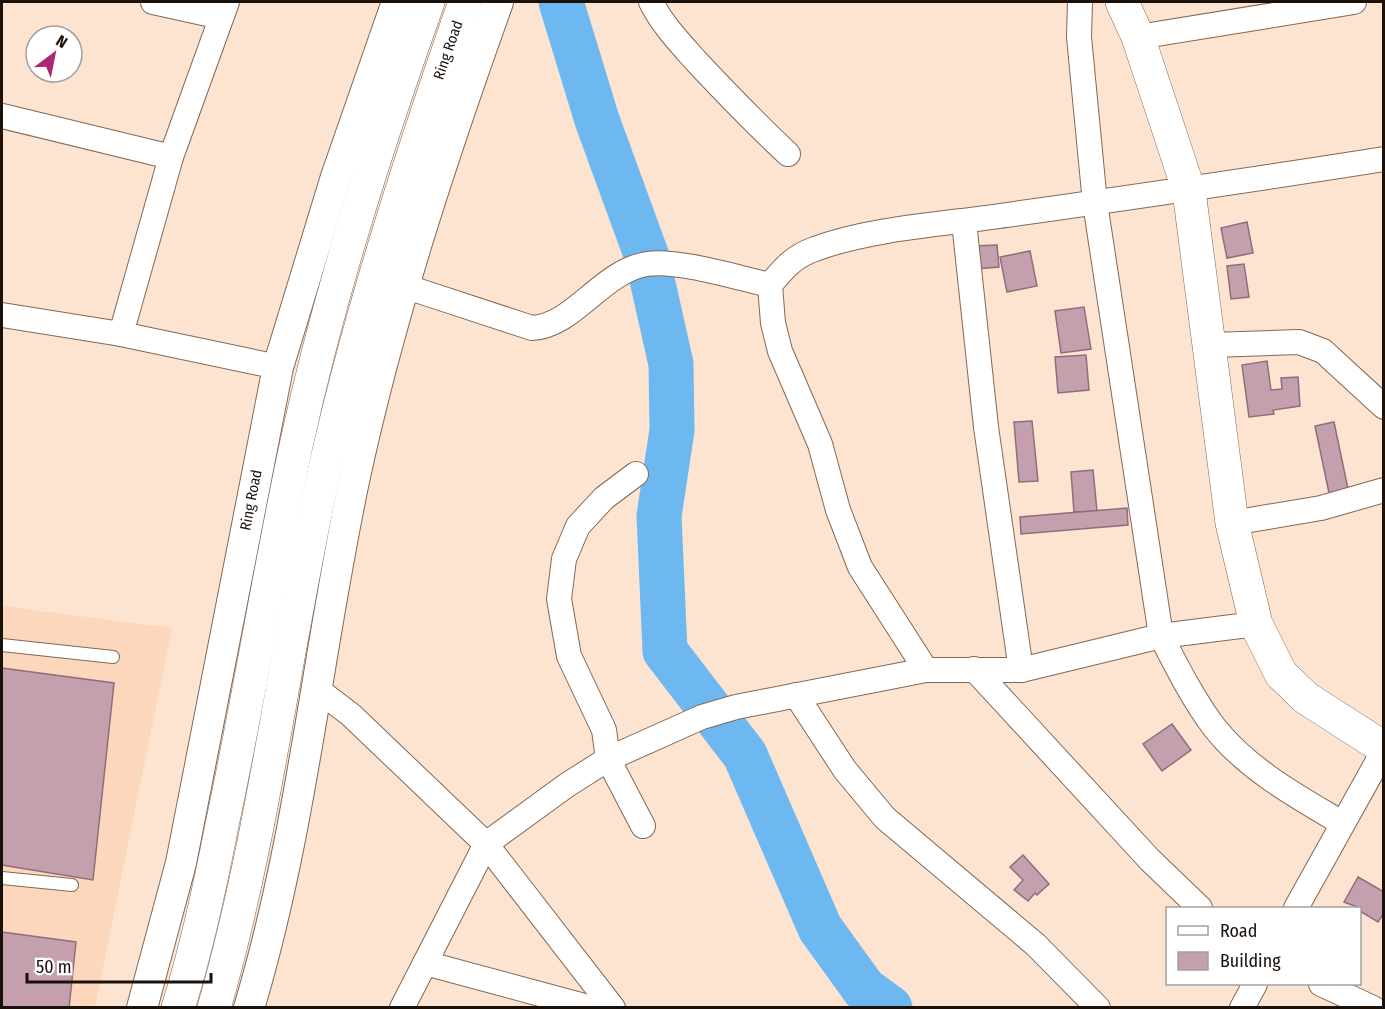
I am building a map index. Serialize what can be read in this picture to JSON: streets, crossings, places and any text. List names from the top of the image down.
{
  "streets": {
    "main road": ["Ring Road"]
  },
  "legend": ["Road", "Building"],
  "scale_bar": "50 m",
  "north": "top right"
}
